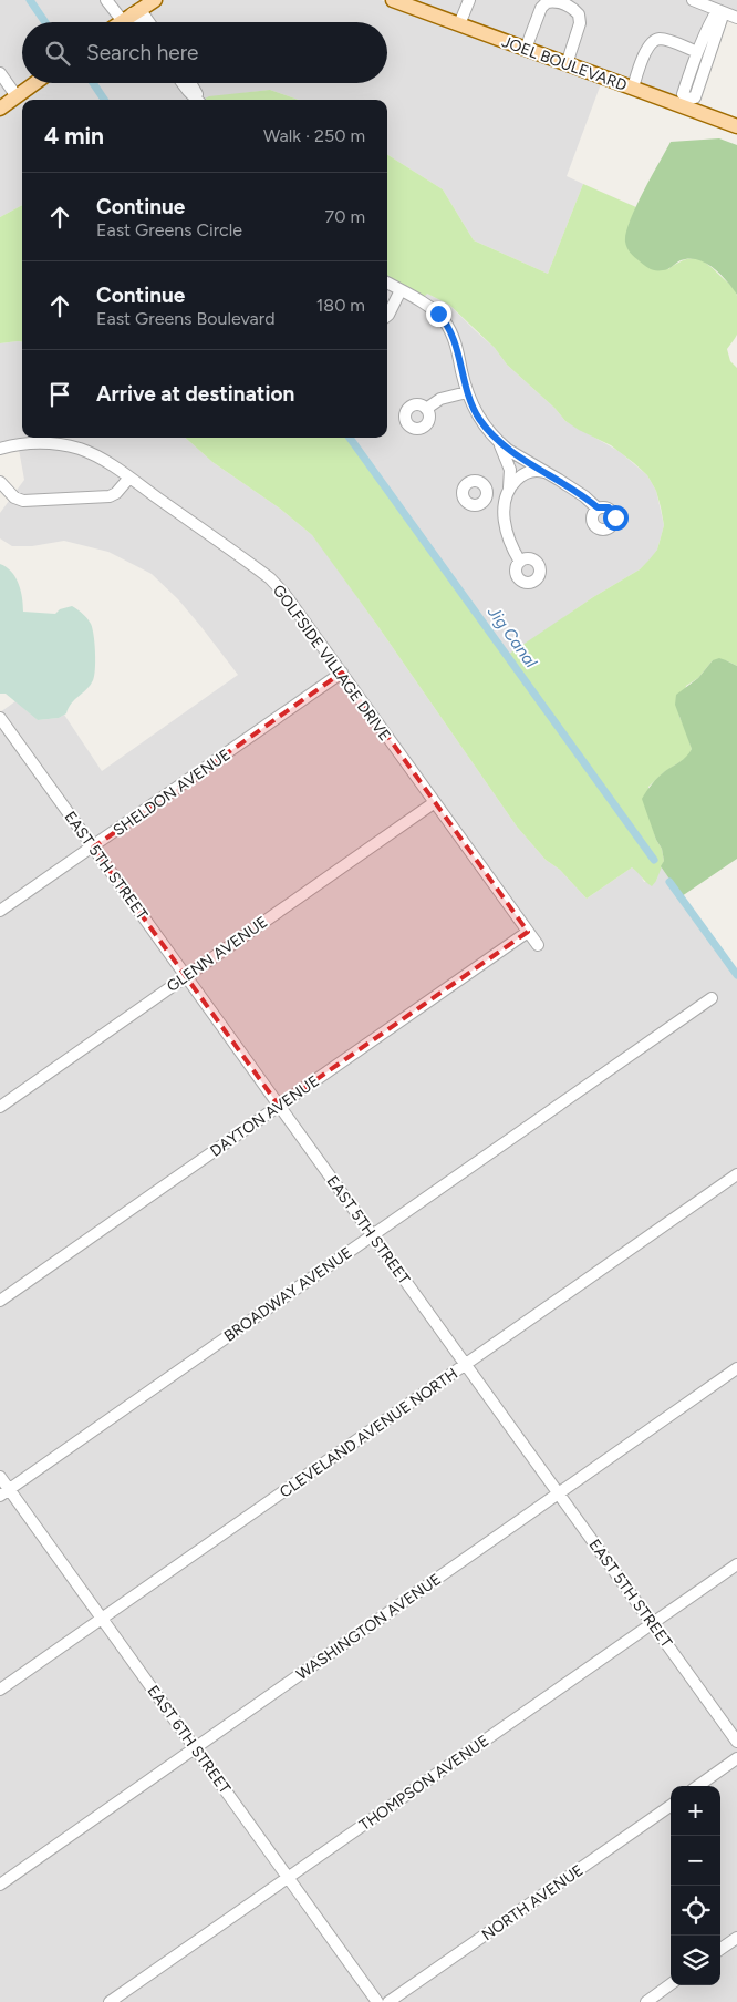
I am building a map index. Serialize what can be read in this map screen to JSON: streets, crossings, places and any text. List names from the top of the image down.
{
  "streets": {
    "main road": ["JOEL BOULEVARD"],
    "street": [
      "GOLFSIDE VILLAGE DRIVE",
      "SHELDON AVENUE",
      "EAST 5TH STREET",
      "GLENN AVENUE",
      "DAYTON AVENUE",
      "BROADWAY AVENUE",
      "CLEVELAND AVENUE NORTH",
      "WASHINGTON AVENUE",
      "EAST 6TH STREET",
      "THOMPSON AVENUE",
      "NORTH AVENUE"
    ]
  },
  "crossings": [
    ["GOLFSIDE VILLAGE DRIVE", "SHELDON AVENUE"],
    ["GOLFSIDE VILLAGE DRIVE", "GLENN AVENUE"],
    ["GOLFSIDE VILLAGE DRIVE", "DAYTON AVENUE"],
    ["SHELDON AVENUE", "EAST 5TH STREET"],
    ["EAST 5TH STREET", "GLENN AVENUE"],
    ["EAST 5TH STREET", "DAYTON AVENUE"],
    ["EAST 5TH STREET", "BROADWAY AVENUE"],
    ["EAST 5TH STREET", "CLEVELAND AVENUE NORTH"],
    ["EAST 5TH STREET", "WASHINGTON AVENUE"],
    ["EAST 5TH STREET", "THOMPSON AVENUE"],
    ["BROADWAY AVENUE", "EAST 6TH STREET"],
    ["CLEVELAND AVENUE NORTH", "EAST 6TH STREET"],
    ["WASHINGTON AVENUE", "EAST 6TH STREET"],
    ["EAST 6TH STREET", "THOMPSON AVENUE"]
  ],
  "water": ["Jig Canal"],
  "page": {
    "search": "Search here",
    "heading": ["4 min", "Walk · 250 m"],
    "list": [
      ["Continue", "East Greens Circle", "70 m"],
      ["Continue", "East Greens Boulevard", "180 m"],
      "Arrive at destination"
    ],
    "map_buttons": ["+", "−"]
  }
}
